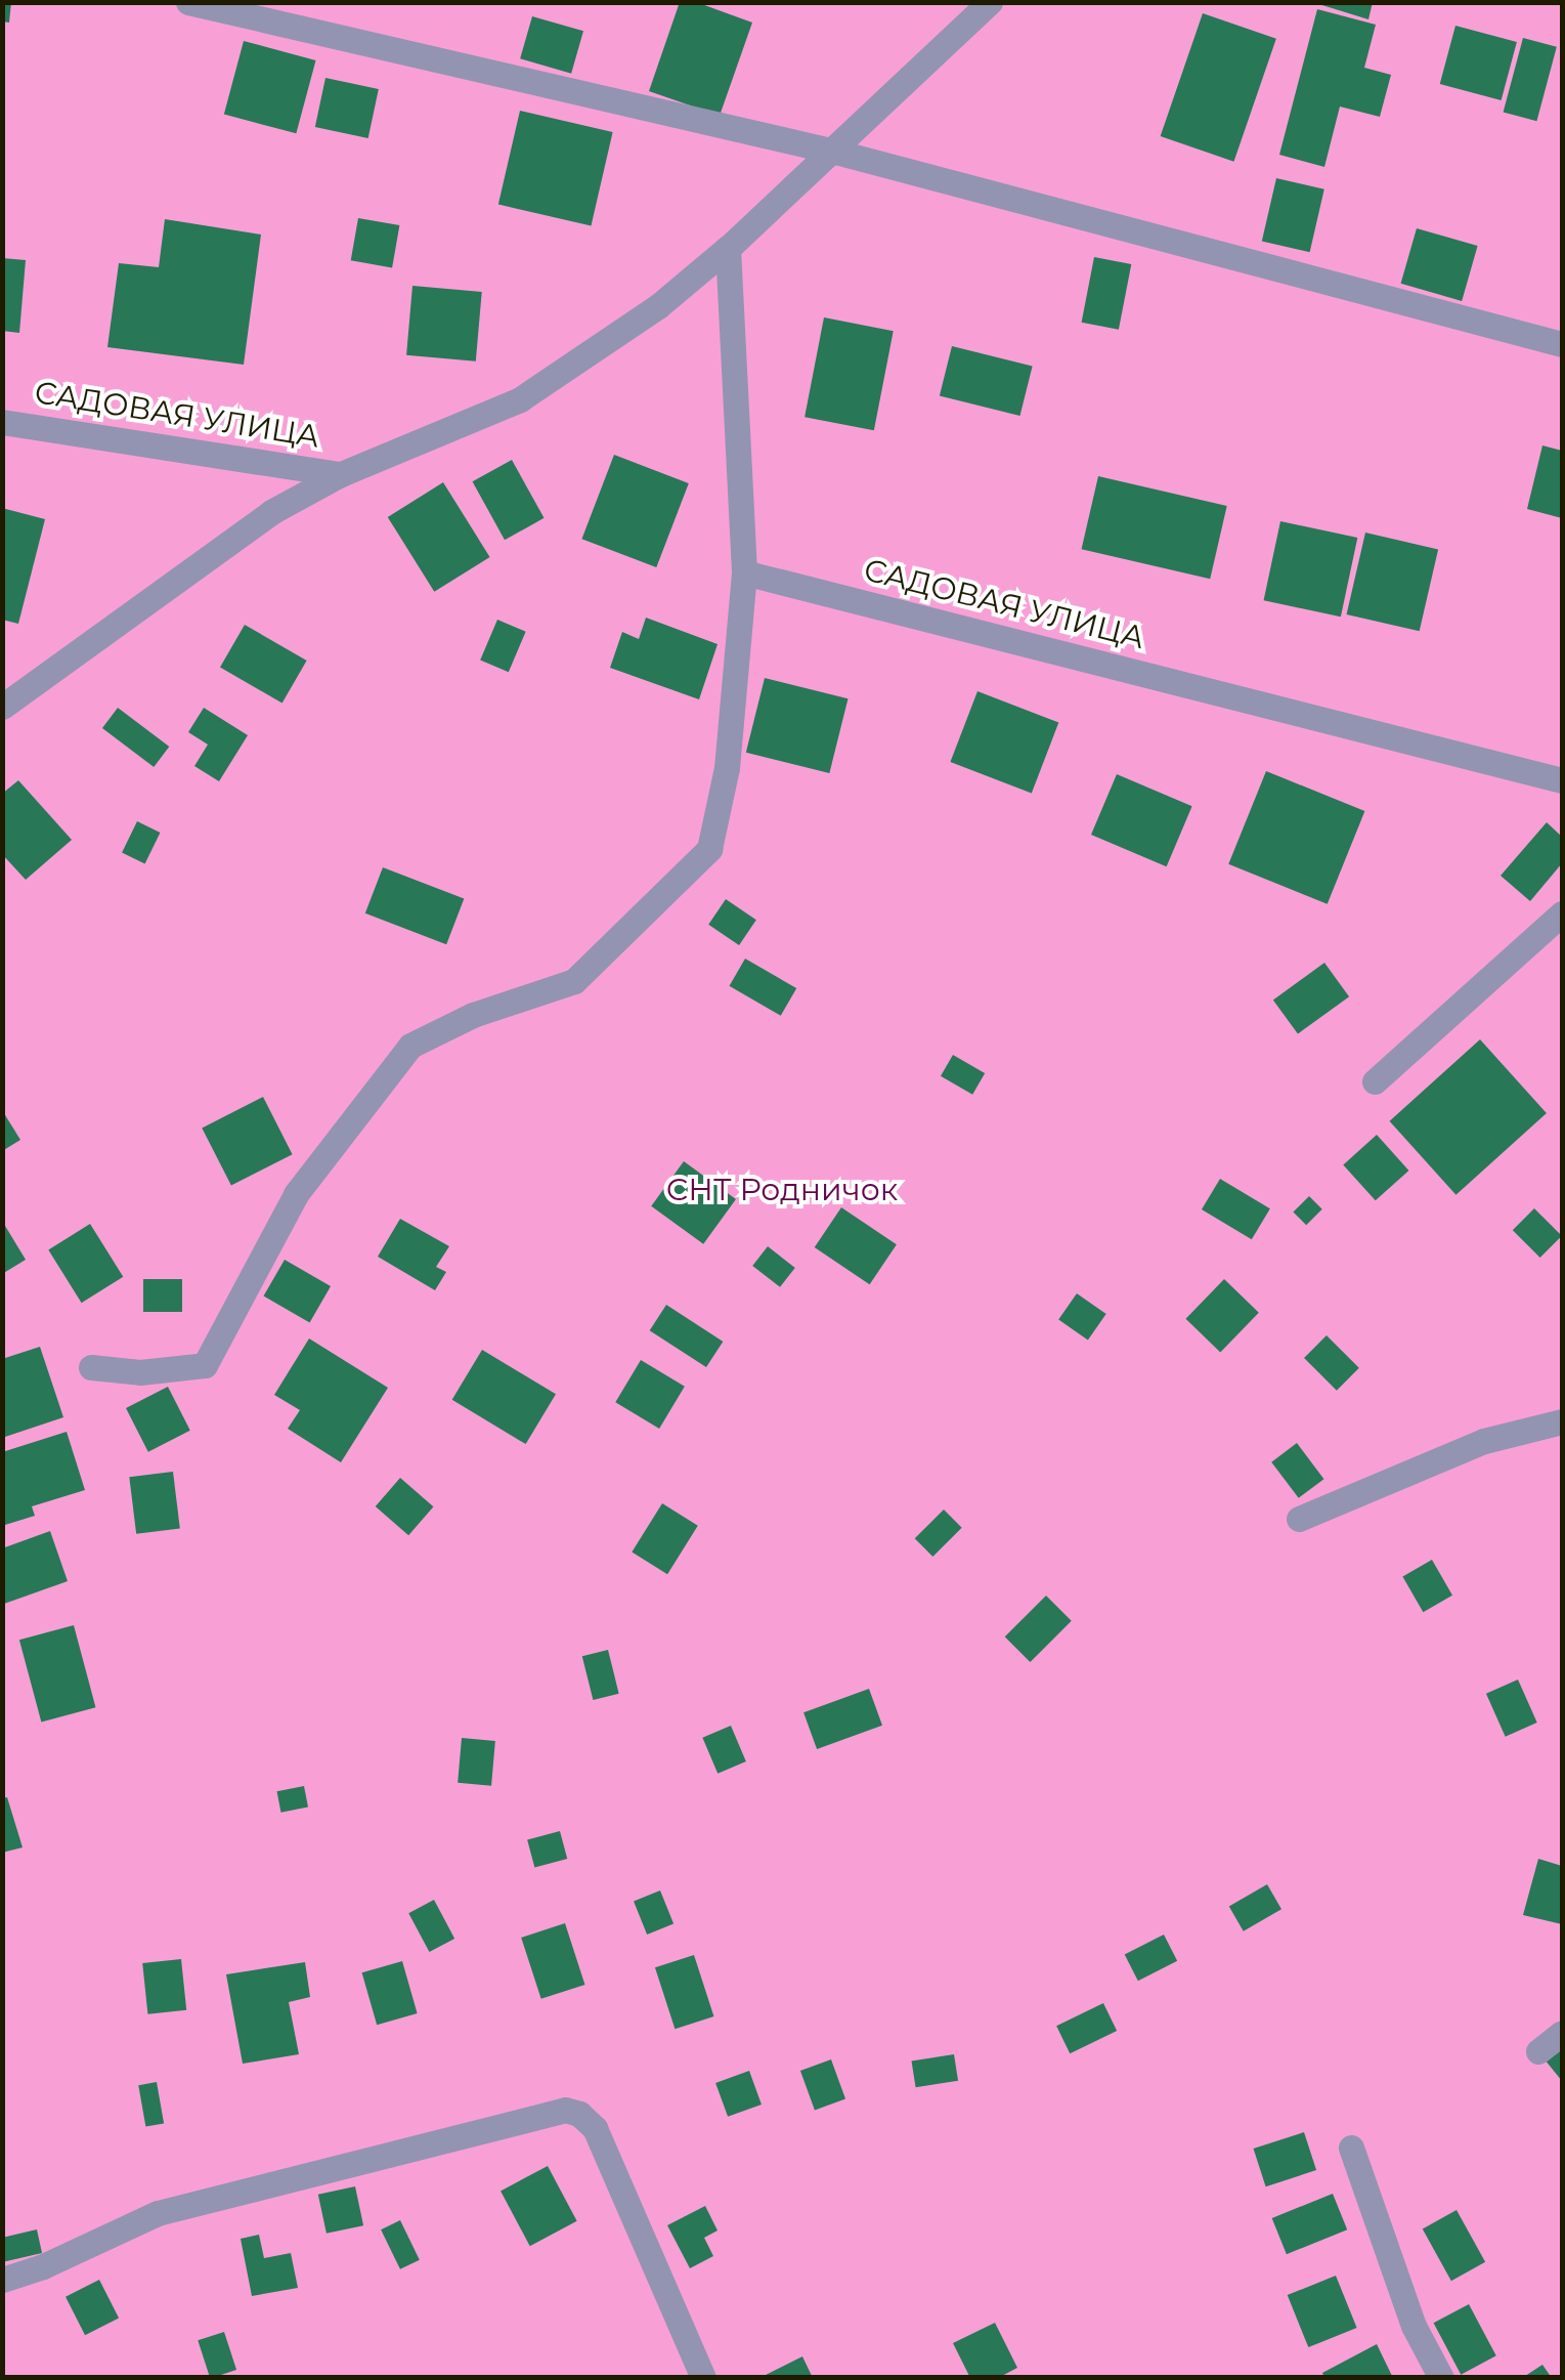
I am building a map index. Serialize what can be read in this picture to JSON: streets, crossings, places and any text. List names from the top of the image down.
{
  "streets": {
    "street": ["САДОВАЯ УЛИЦА"]
  },
  "parks": ["СНТ Родничок"]
}
